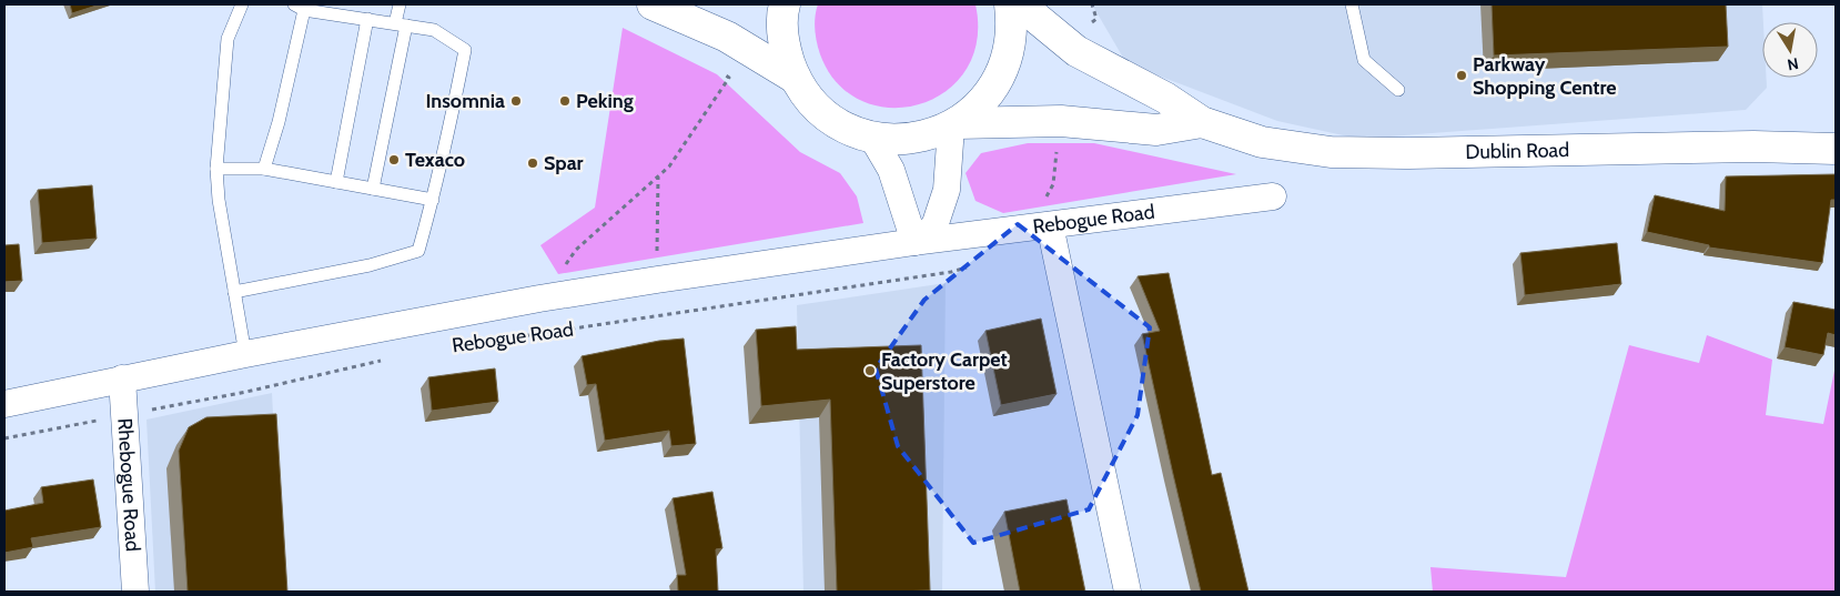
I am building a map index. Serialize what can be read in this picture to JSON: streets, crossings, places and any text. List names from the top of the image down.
{
  "streets": {
    "main road": ["Dublin Road"],
    "street": ["Rebogue Road", "Rhebogue Road"]
  },
  "crossings": [
    ["Rebogue Road", "Rhebogue Road"]
  ],
  "places": [
    "Parkway Shopping Centre",
    "Insomnia",
    "Peking",
    "Texaco",
    "Spar",
    "Factory Carpet Superstore"
  ],
  "north": "bottom"
}
